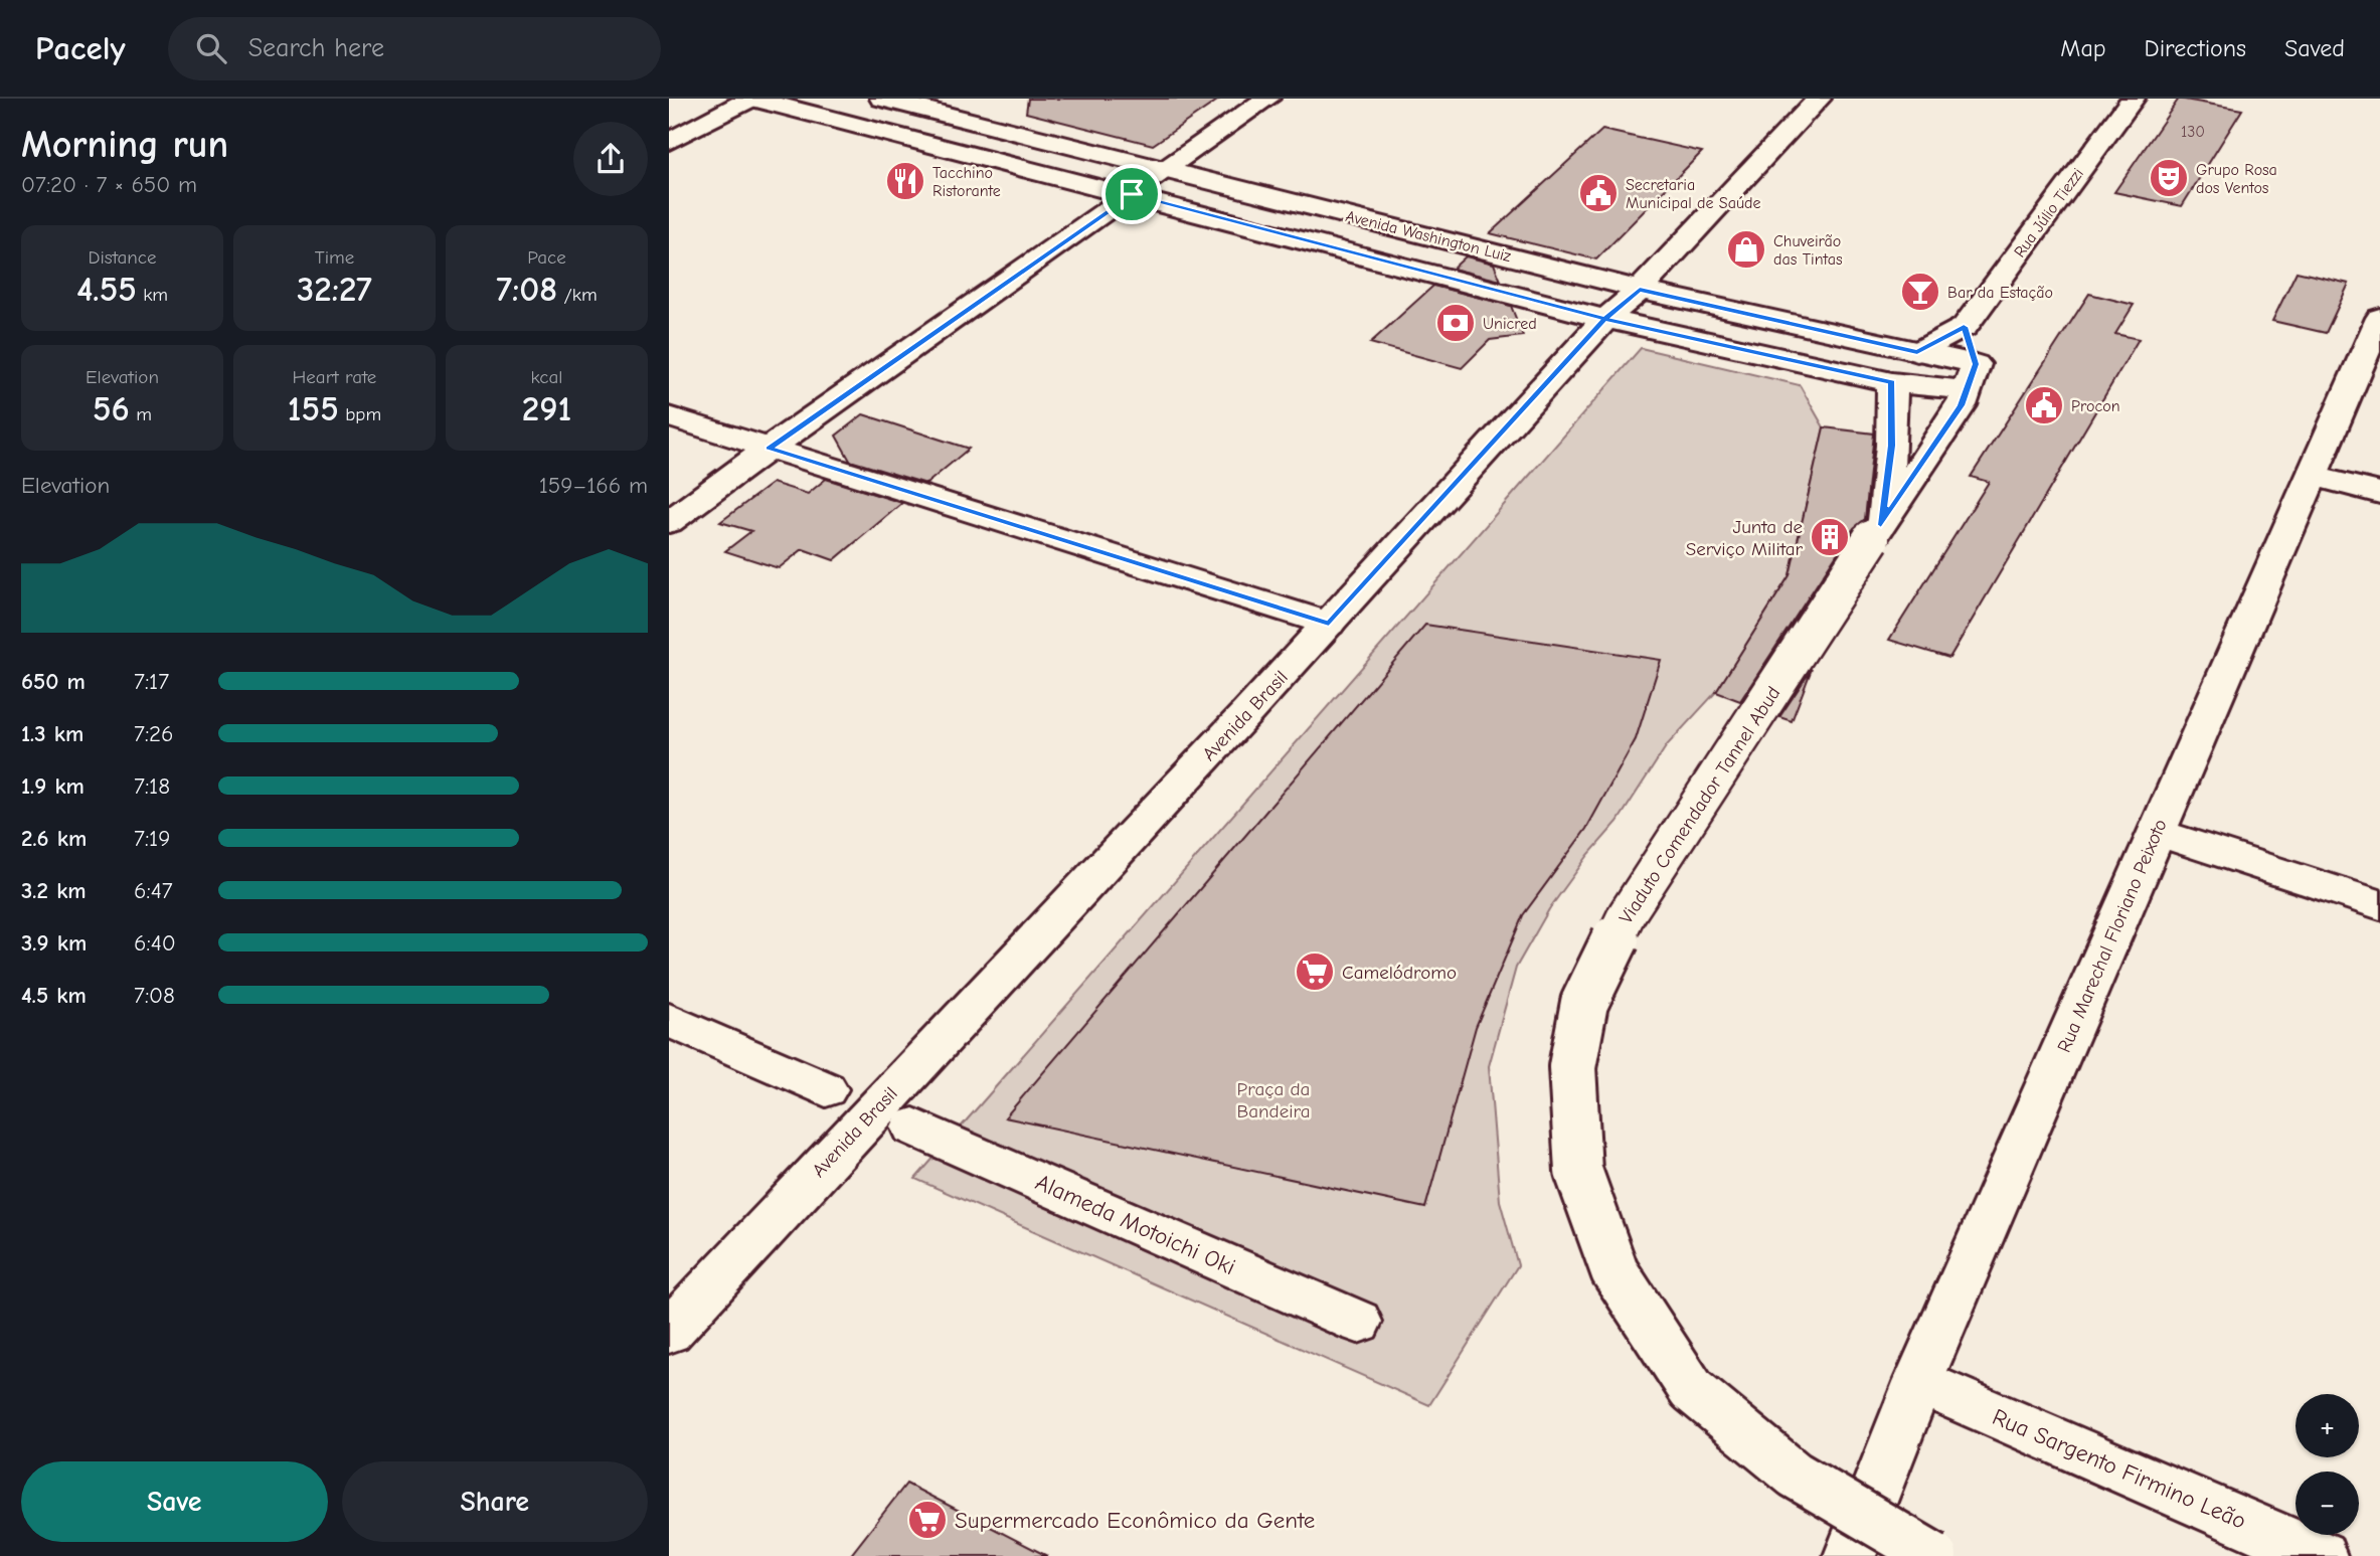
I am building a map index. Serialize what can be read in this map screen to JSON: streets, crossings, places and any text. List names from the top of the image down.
{
  "streets": {
    "street": [
      "Rua Júlio Tiezzi",
      "Avenida Washington Luiz",
      "Avenida Brasil",
      "Viaduto Comendador Tannel Abud",
      "Rua Marechal Floriano Peixoto",
      "Alameda Motoichi Oki",
      "Rua Sargento Firmino Leão"
    ]
  },
  "crossings": [
    ["Rua Júlio Tiezzi", "Avenida Washington Luiz"],
    ["Rua Júlio Tiezzi", "Viaduto Comendador Tannel Abud"],
    ["Avenida Washington Luiz", "Avenida Brasil"],
    ["Avenida Washington Luiz", "Viaduto Comendador Tannel Abud"],
    ["Rua Marechal Floriano Peixoto", "Rua Sargento Firmino Leão"]
  ],
  "parks": ["Praça da Bandeira"],
  "places": {
    "theatre": ["Grupo Rosa dos Ventos"],
    "restaurant": ["Tacchino Ristorante"],
    "public building": ["Secretaria Municipal de Saúde", "Procon"],
    "shop": ["Chuveirão das Tintas"],
    "bar": ["Bar da Estação"],
    "bank": ["Unicred"],
    "building": ["Junta de Serviço Militar"],
    "supermarket": ["Camelódromo", "Supermercado Econômico da Gente"]
  },
  "house_numbers": ["130"],
  "page": {
    "header": "Pacely",
    "search": "Search here",
    "nav": ["Map", "Directions", "Saved"],
    "heading": ["Morning run", "07:20 · 7 × 650 m"],
    "stats": [
      ["Distance", "4.55 km"],
      ["Time", "32:27"],
      ["Pace", "7:08 /km"],
      ["Elevation", "56 m"],
      ["Heart rate", "155 bpm"],
      ["kcal", "291"]
    ],
    "chart": ["Elevation", "159–166 m"],
    "list": [
      {
        "name": "650 m",
        "note": "7:17"
      },
      {
        "name": "1.3 km",
        "note": "7:26"
      },
      {
        "name": "1.9 km",
        "note": "7:18"
      },
      {
        "name": "2.6 km",
        "note": "7:19"
      },
      {
        "name": "3.2 km",
        "note": "6:47"
      },
      {
        "name": "3.9 km",
        "note": "6:40"
      },
      {
        "name": "4.5 km",
        "note": "7:08"
      }
    ],
    "map_buttons": ["+", "−"],
    "buttons": ["Save", "Share"]
  }
}
